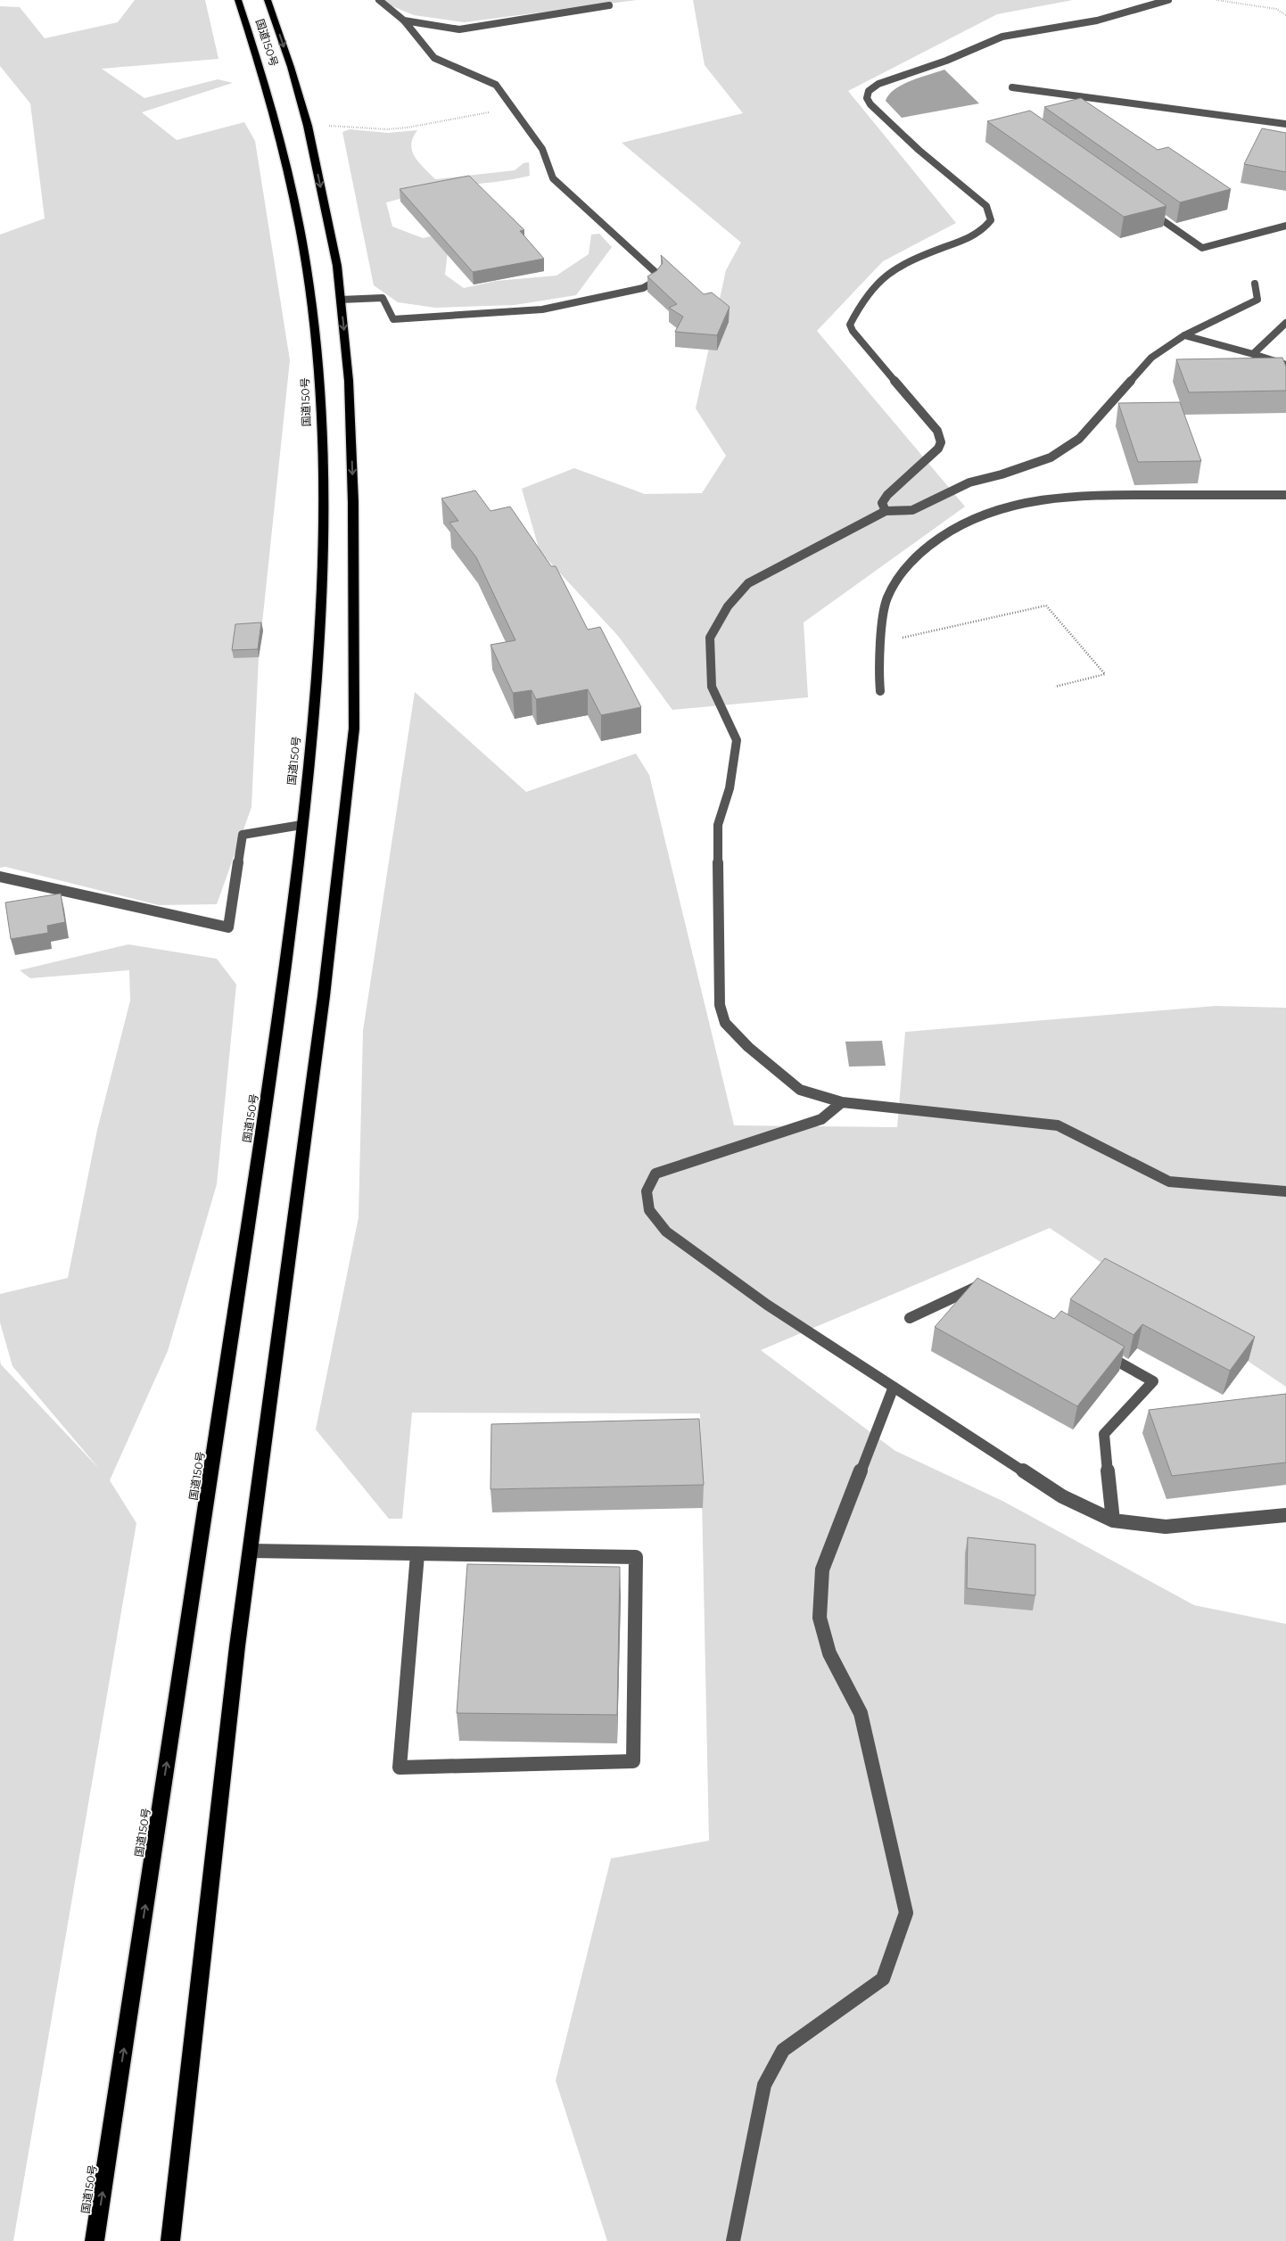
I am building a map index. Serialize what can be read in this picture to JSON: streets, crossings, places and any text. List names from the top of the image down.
{
  "streets": {
    "highway": ["国道150号"]
  }
}
